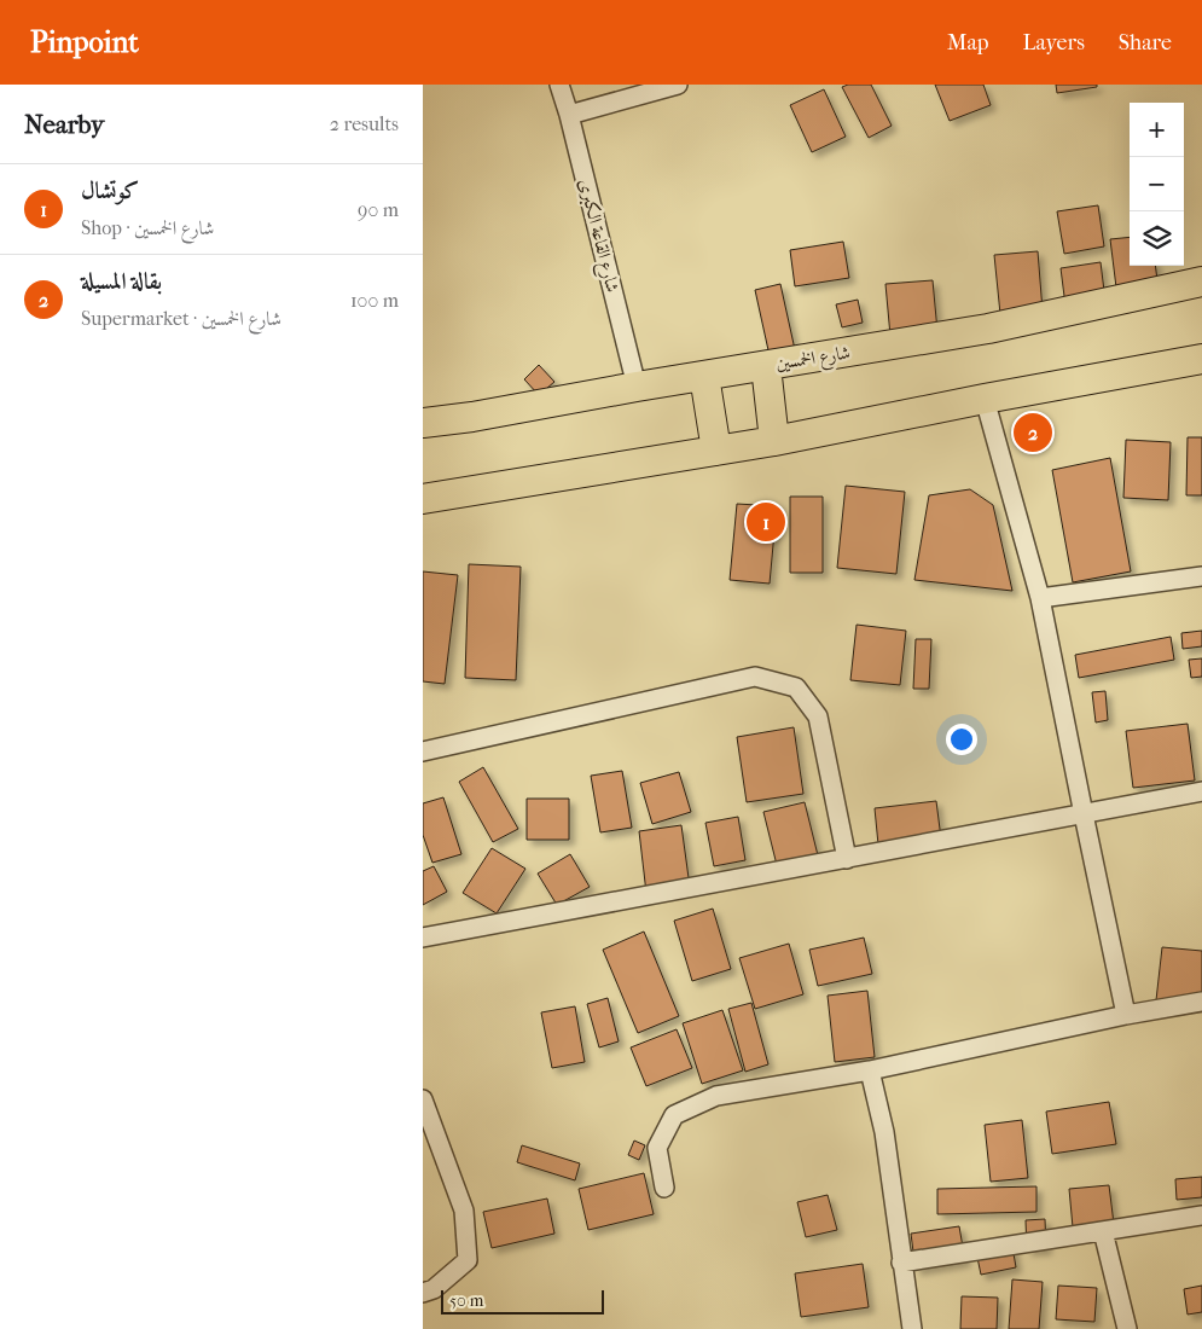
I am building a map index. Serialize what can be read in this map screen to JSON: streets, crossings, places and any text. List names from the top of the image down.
{
  "streets": {
    "main road": ["شارع الخمسين"],
    "street": ["شارع القاعة الكبرى"]
  },
  "crossings": [
    ["شارع القاعة الكبرى", "شارع الخمسين"]
  ],
  "scale_bar": "50 m",
  "page": {
    "header": "Pinpoint",
    "nav": ["Map", "Layers", "Share"],
    "heading": ["Nearby", "2 results"],
    "map_buttons": ["+", "−"],
    "list": [
      {
        "mark": "1",
        "name": "كوتشال",
        "note": "Shop · شارع الخمسين",
        "value": "90 m"
      },
      {
        "mark": "2",
        "name": "بقالة المسيلة",
        "note": "Supermarket · شارع الخمسين",
        "value": "100 m"
      }
    ],
    "pins": ["2", "1"],
    "scale": "50 m"
  }
}
